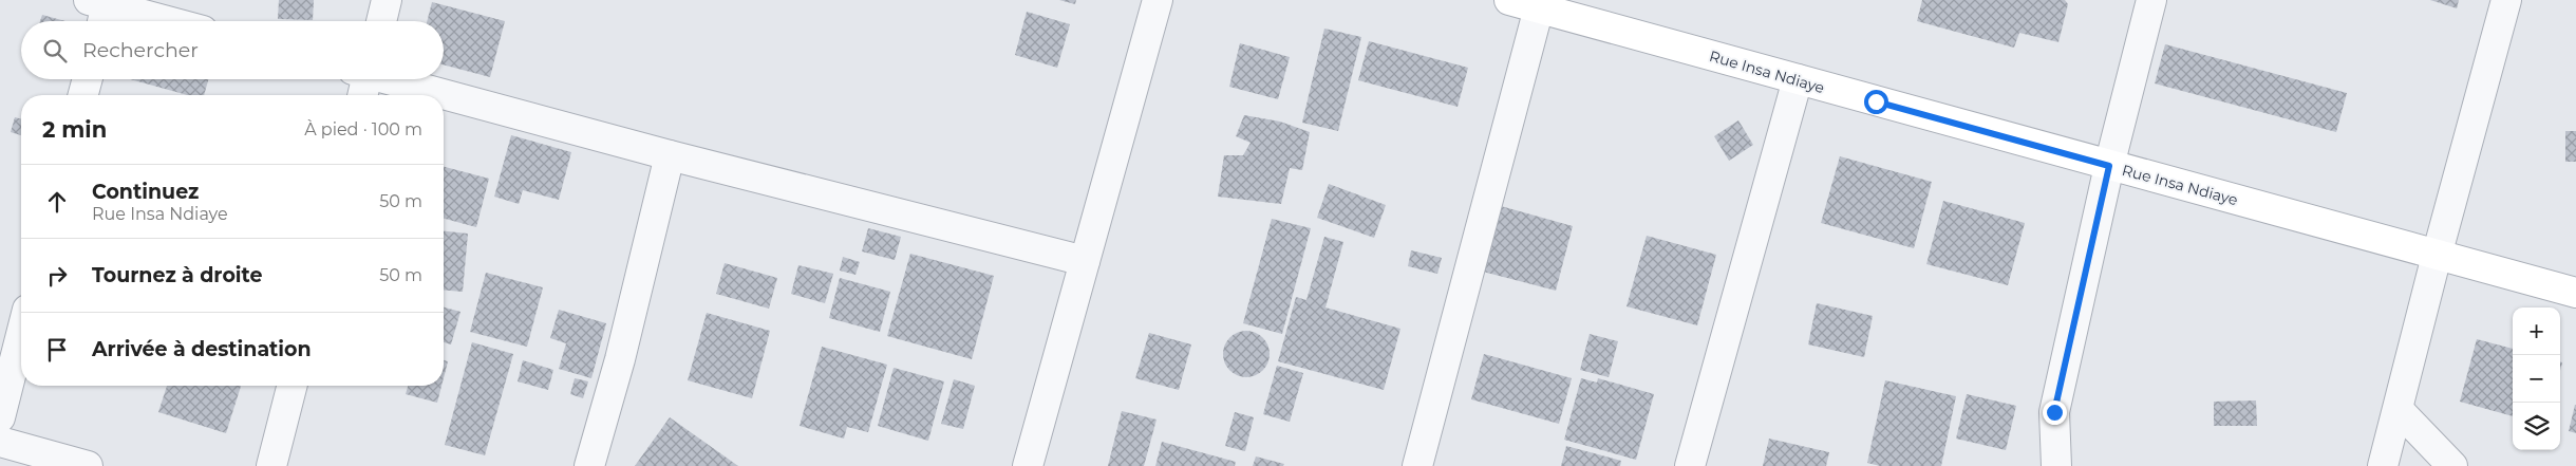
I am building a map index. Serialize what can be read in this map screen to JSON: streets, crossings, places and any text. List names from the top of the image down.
{
  "streets": {
    "main road": ["Rue Insa Ndiaye"]
  },
  "page": {
    "search": "Rechercher",
    "heading": ["2 min", "À pied · 100 m"],
    "list": [
      ["Continuez", "Rue Insa Ndiaye", "50 m"],
      ["Tournez à droite", "50 m"],
      "Arrivée à destination"
    ],
    "map_buttons": ["+", "−"]
  }
}
